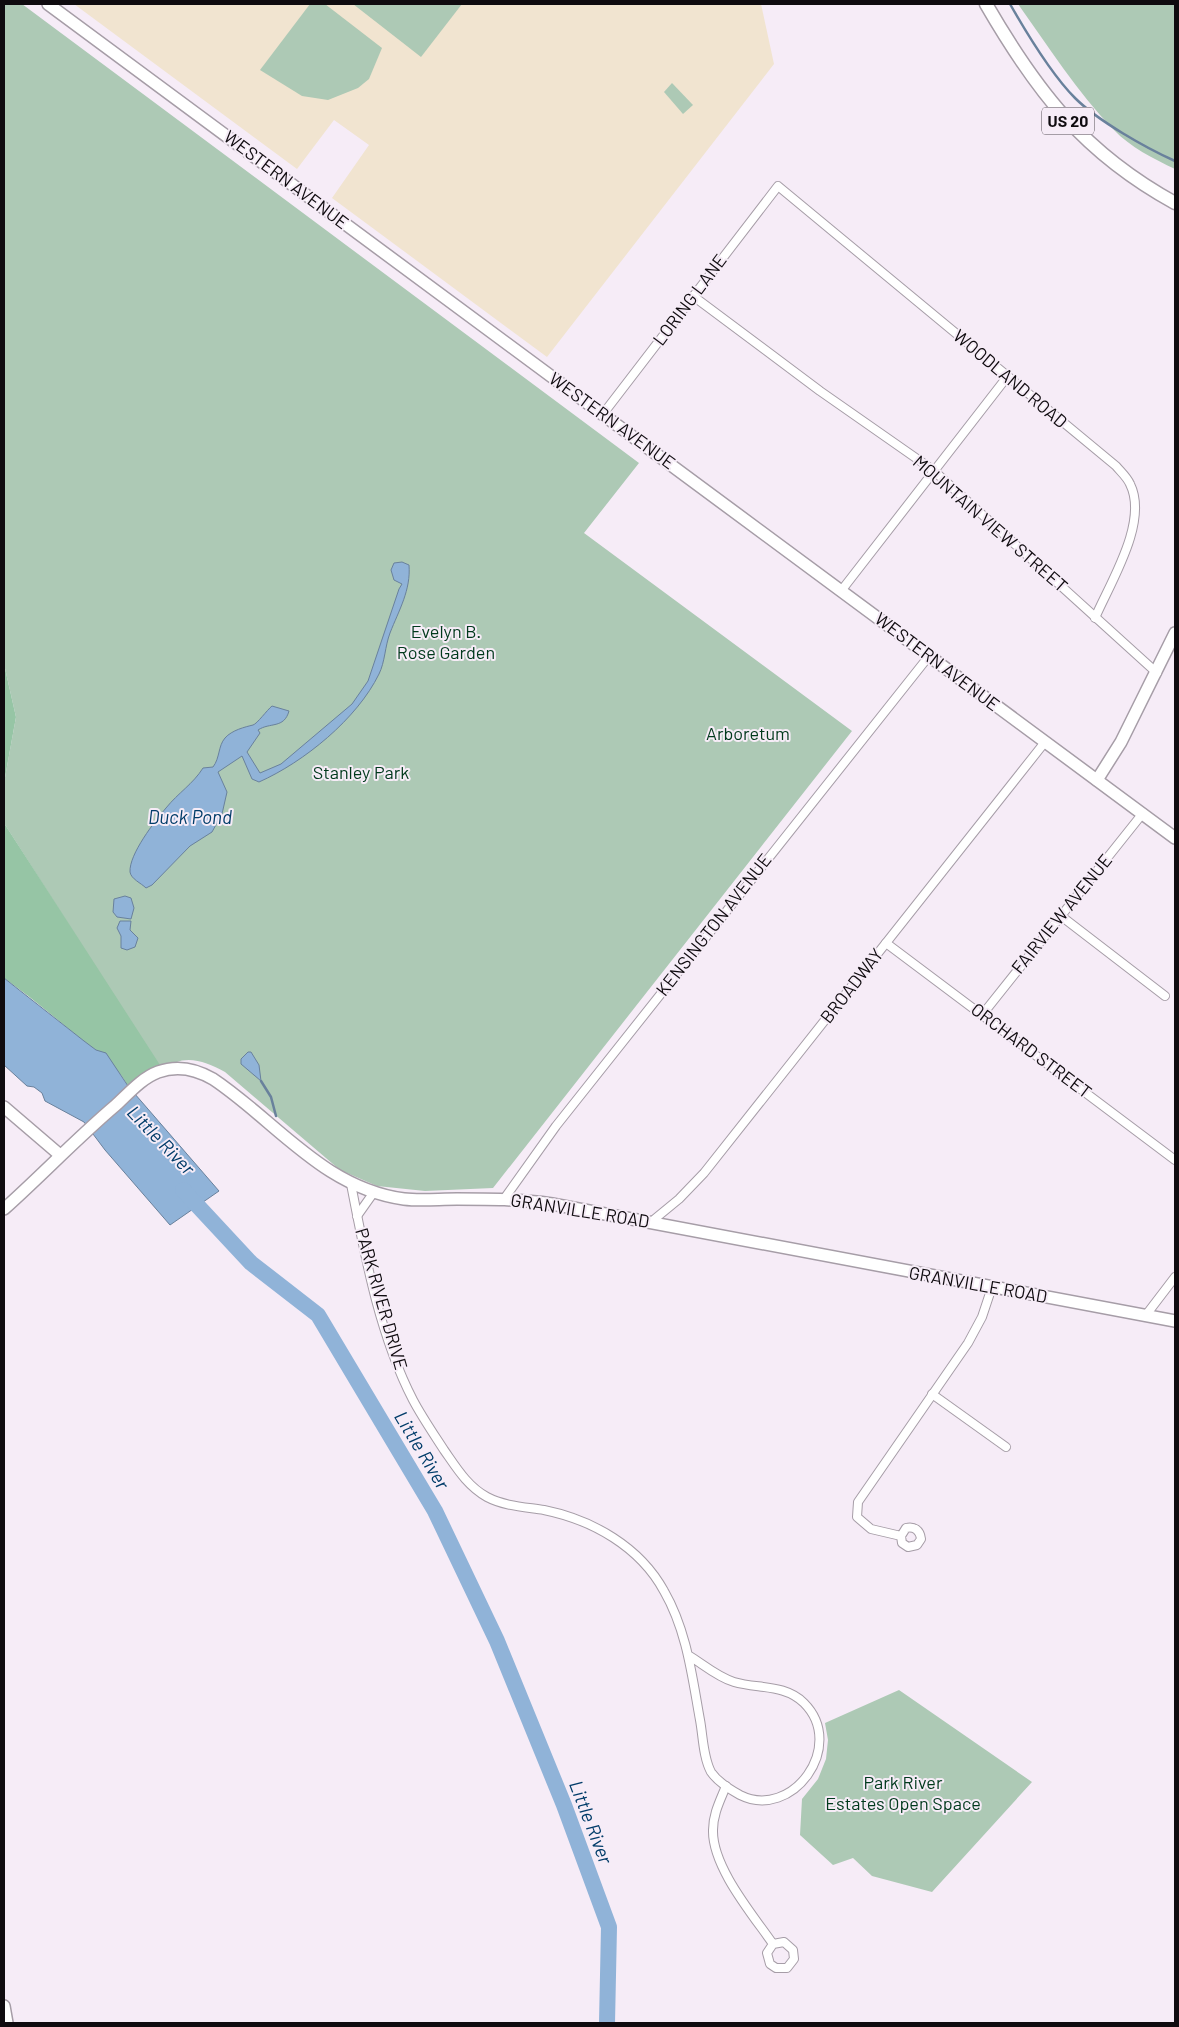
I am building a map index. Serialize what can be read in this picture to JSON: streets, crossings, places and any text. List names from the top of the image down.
{
  "streets": {
    "main road": ["US 20", "WESTERN AVENUE", "GRANVILLE ROAD"],
    "street": [
      "LORING LANE",
      "WOODLAND ROAD",
      "MOUNTAIN VIEW STREET",
      "FAIRVIEW AVENUE",
      "KENSINGTON AVENUE",
      "BROADWAY",
      "ORCHARD STREET",
      "PARK RIVER DRIVE"
    ]
  },
  "crossings": [
    ["WESTERN AVENUE", "LORING LANE"],
    ["WESTERN AVENUE", "FAIRVIEW AVENUE"],
    ["WESTERN AVENUE", "KENSINGTON AVENUE"],
    ["WESTERN AVENUE", "BROADWAY"],
    ["LORING LANE", "WOODLAND ROAD"],
    ["LORING LANE", "MOUNTAIN VIEW STREET"],
    ["WOODLAND ROAD", "MOUNTAIN VIEW STREET"],
    ["FAIRVIEW AVENUE", "ORCHARD STREET"],
    ["KENSINGTON AVENUE", "GRANVILLE ROAD"],
    ["BROADWAY", "ORCHARD STREET"],
    ["BROADWAY", "GRANVILLE ROAD"],
    ["GRANVILLE ROAD", "PARK RIVER DRIVE"]
  ],
  "water": ["Duck Pond", "Little River"],
  "parks": [
    "Evelyn B. Rose Garden",
    "Arboretum",
    "Stanley Park",
    "Park River Estates Open Space"
  ]
}
